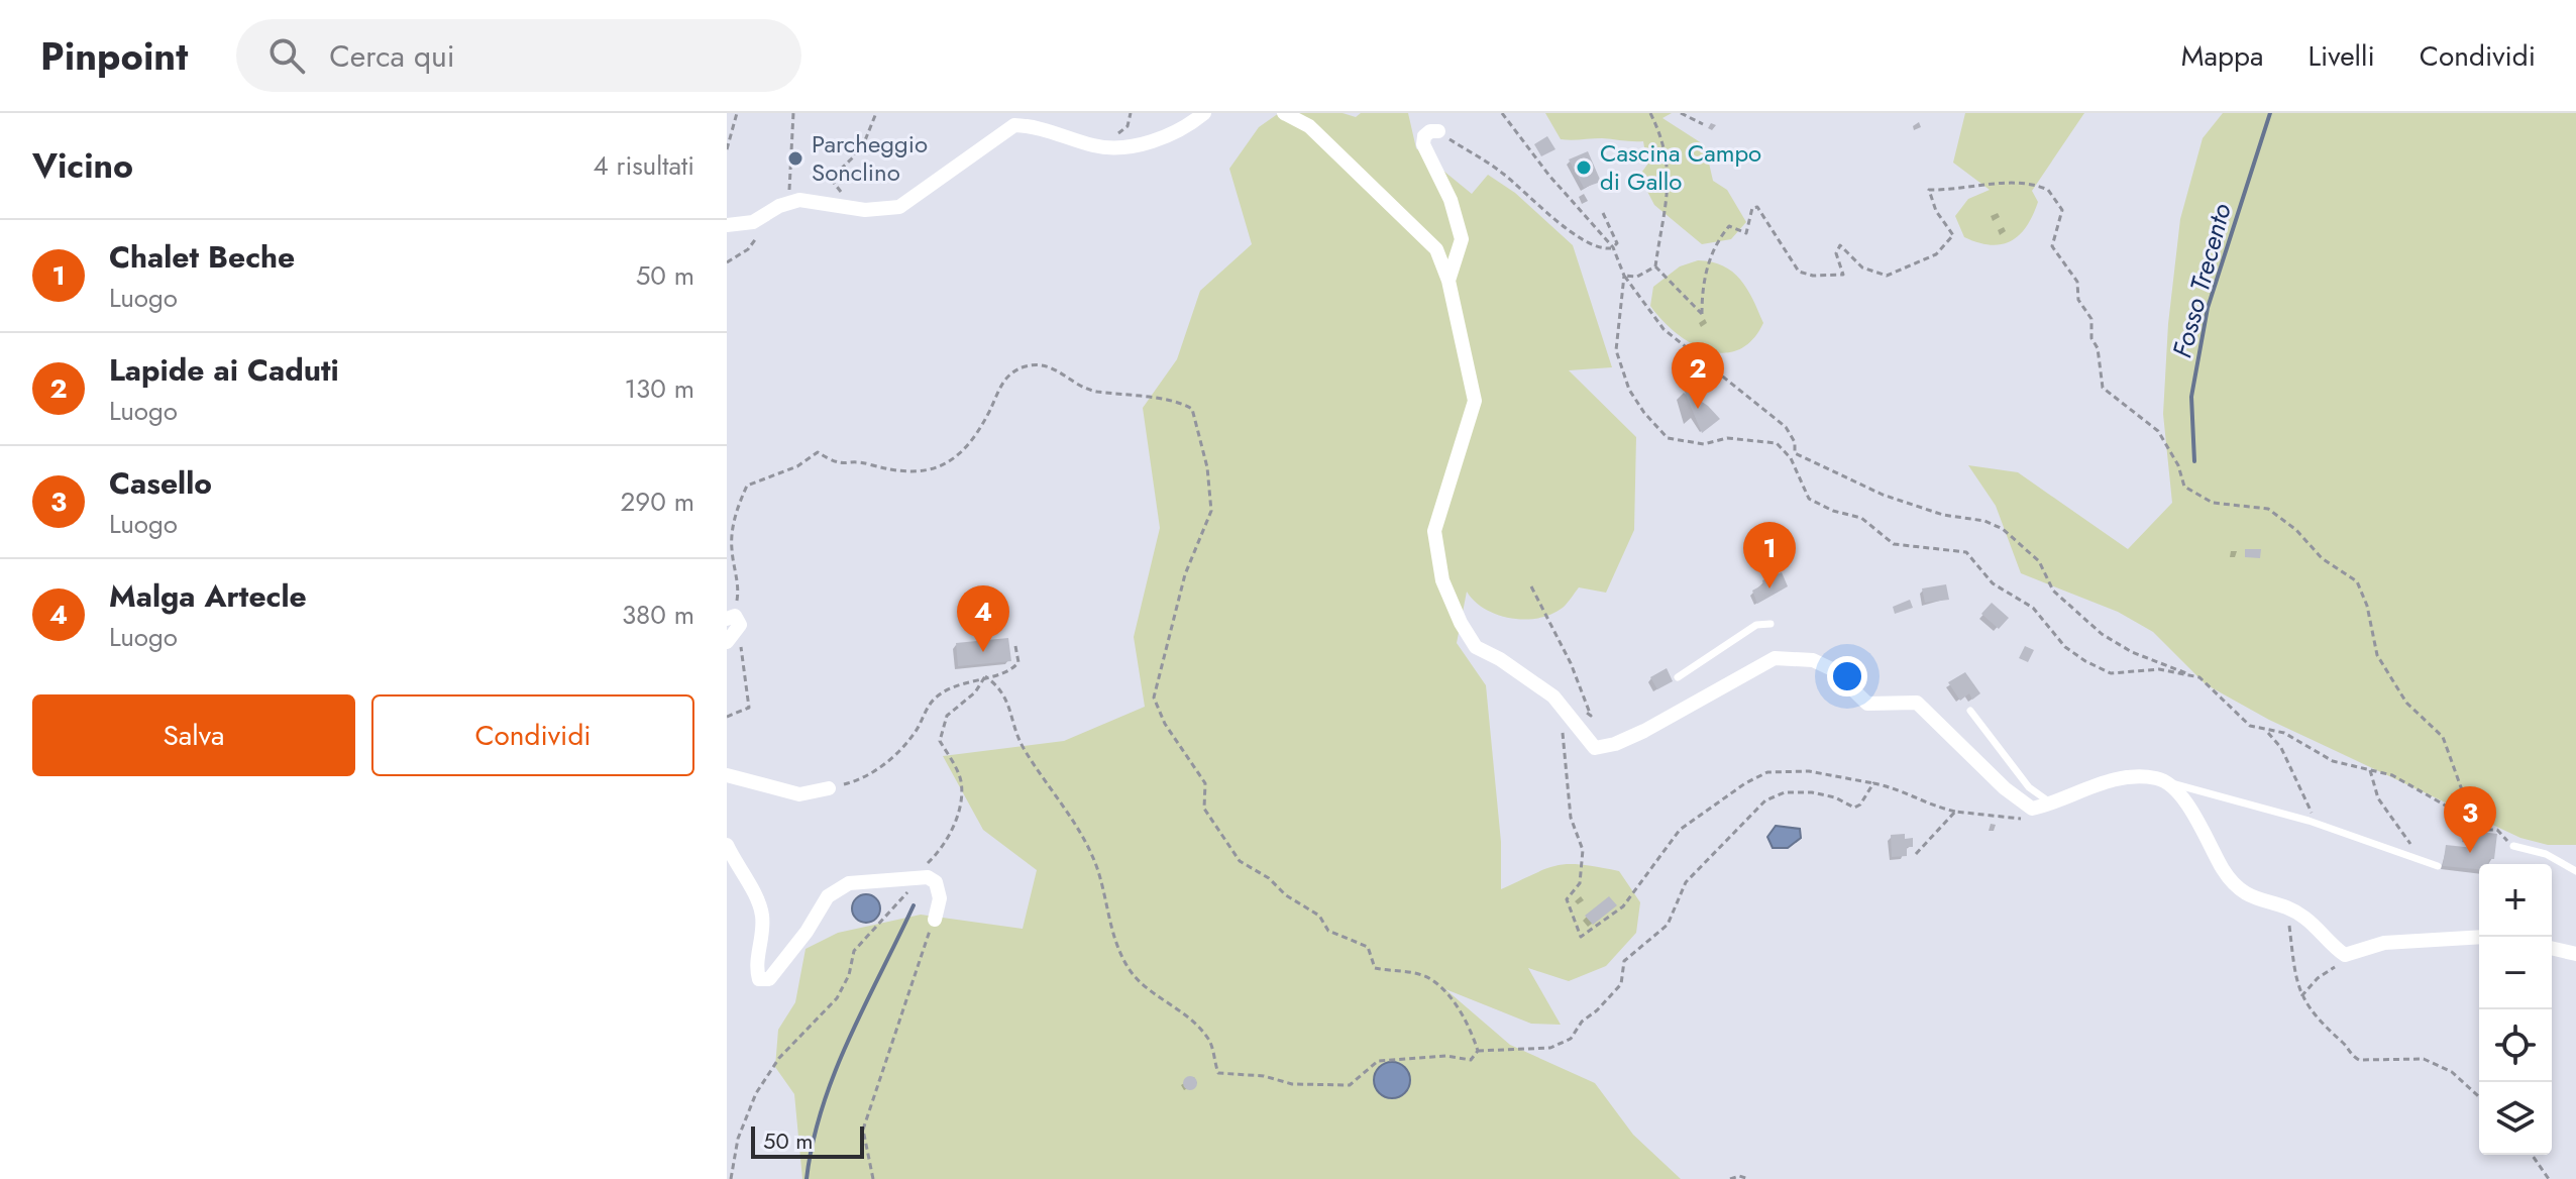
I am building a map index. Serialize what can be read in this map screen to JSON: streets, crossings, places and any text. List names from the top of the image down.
{
  "water": ["Fosso Trecento"],
  "places": ["Parcheggio Sonclino", "Cascina Campo di Gallo"],
  "scale_bar": "50 m",
  "page": {
    "header": "Pinpoint",
    "search": "Cerca qui",
    "nav": ["Mappa", "Livelli", "Condividi"],
    "heading": ["Vicino", "4 risultati"],
    "list": [
      {
        "mark": "1",
        "name": "Chalet Beche",
        "note": "Luogo",
        "value": "50 m"
      },
      {
        "mark": "2",
        "name": "Lapide ai Caduti",
        "note": "Luogo",
        "value": "130 m"
      },
      {
        "mark": "3",
        "name": "Casello",
        "note": "Luogo",
        "value": "290 m"
      },
      {
        "mark": "4",
        "name": "Malga Artecle",
        "note": "Luogo",
        "value": "380 m"
      }
    ],
    "pins": [
      "2",
      "1",
      "4",
      "3"
    ],
    "buttons": ["Salva", "Condividi"],
    "map_buttons": ["+", "−"],
    "scale": "50 m"
  }
}
